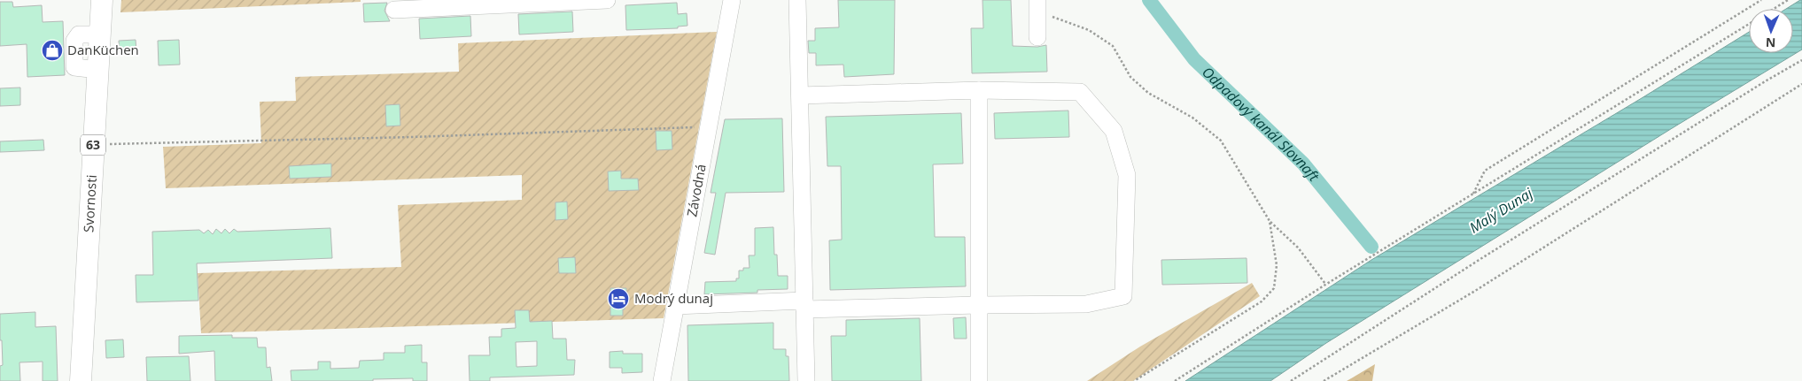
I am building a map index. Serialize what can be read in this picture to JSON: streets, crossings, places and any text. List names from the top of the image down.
{
  "streets": {
    "main road": ["63", "Svornosti"],
    "street": ["Závodná"]
  },
  "water": ["Odpadový kanál Slovnaft", "Malý Dunaj"],
  "places": {
    "shop": ["DanKüchen"],
    "hotel": ["Modrý dunaj"]
  },
  "north": "bottom"
}
